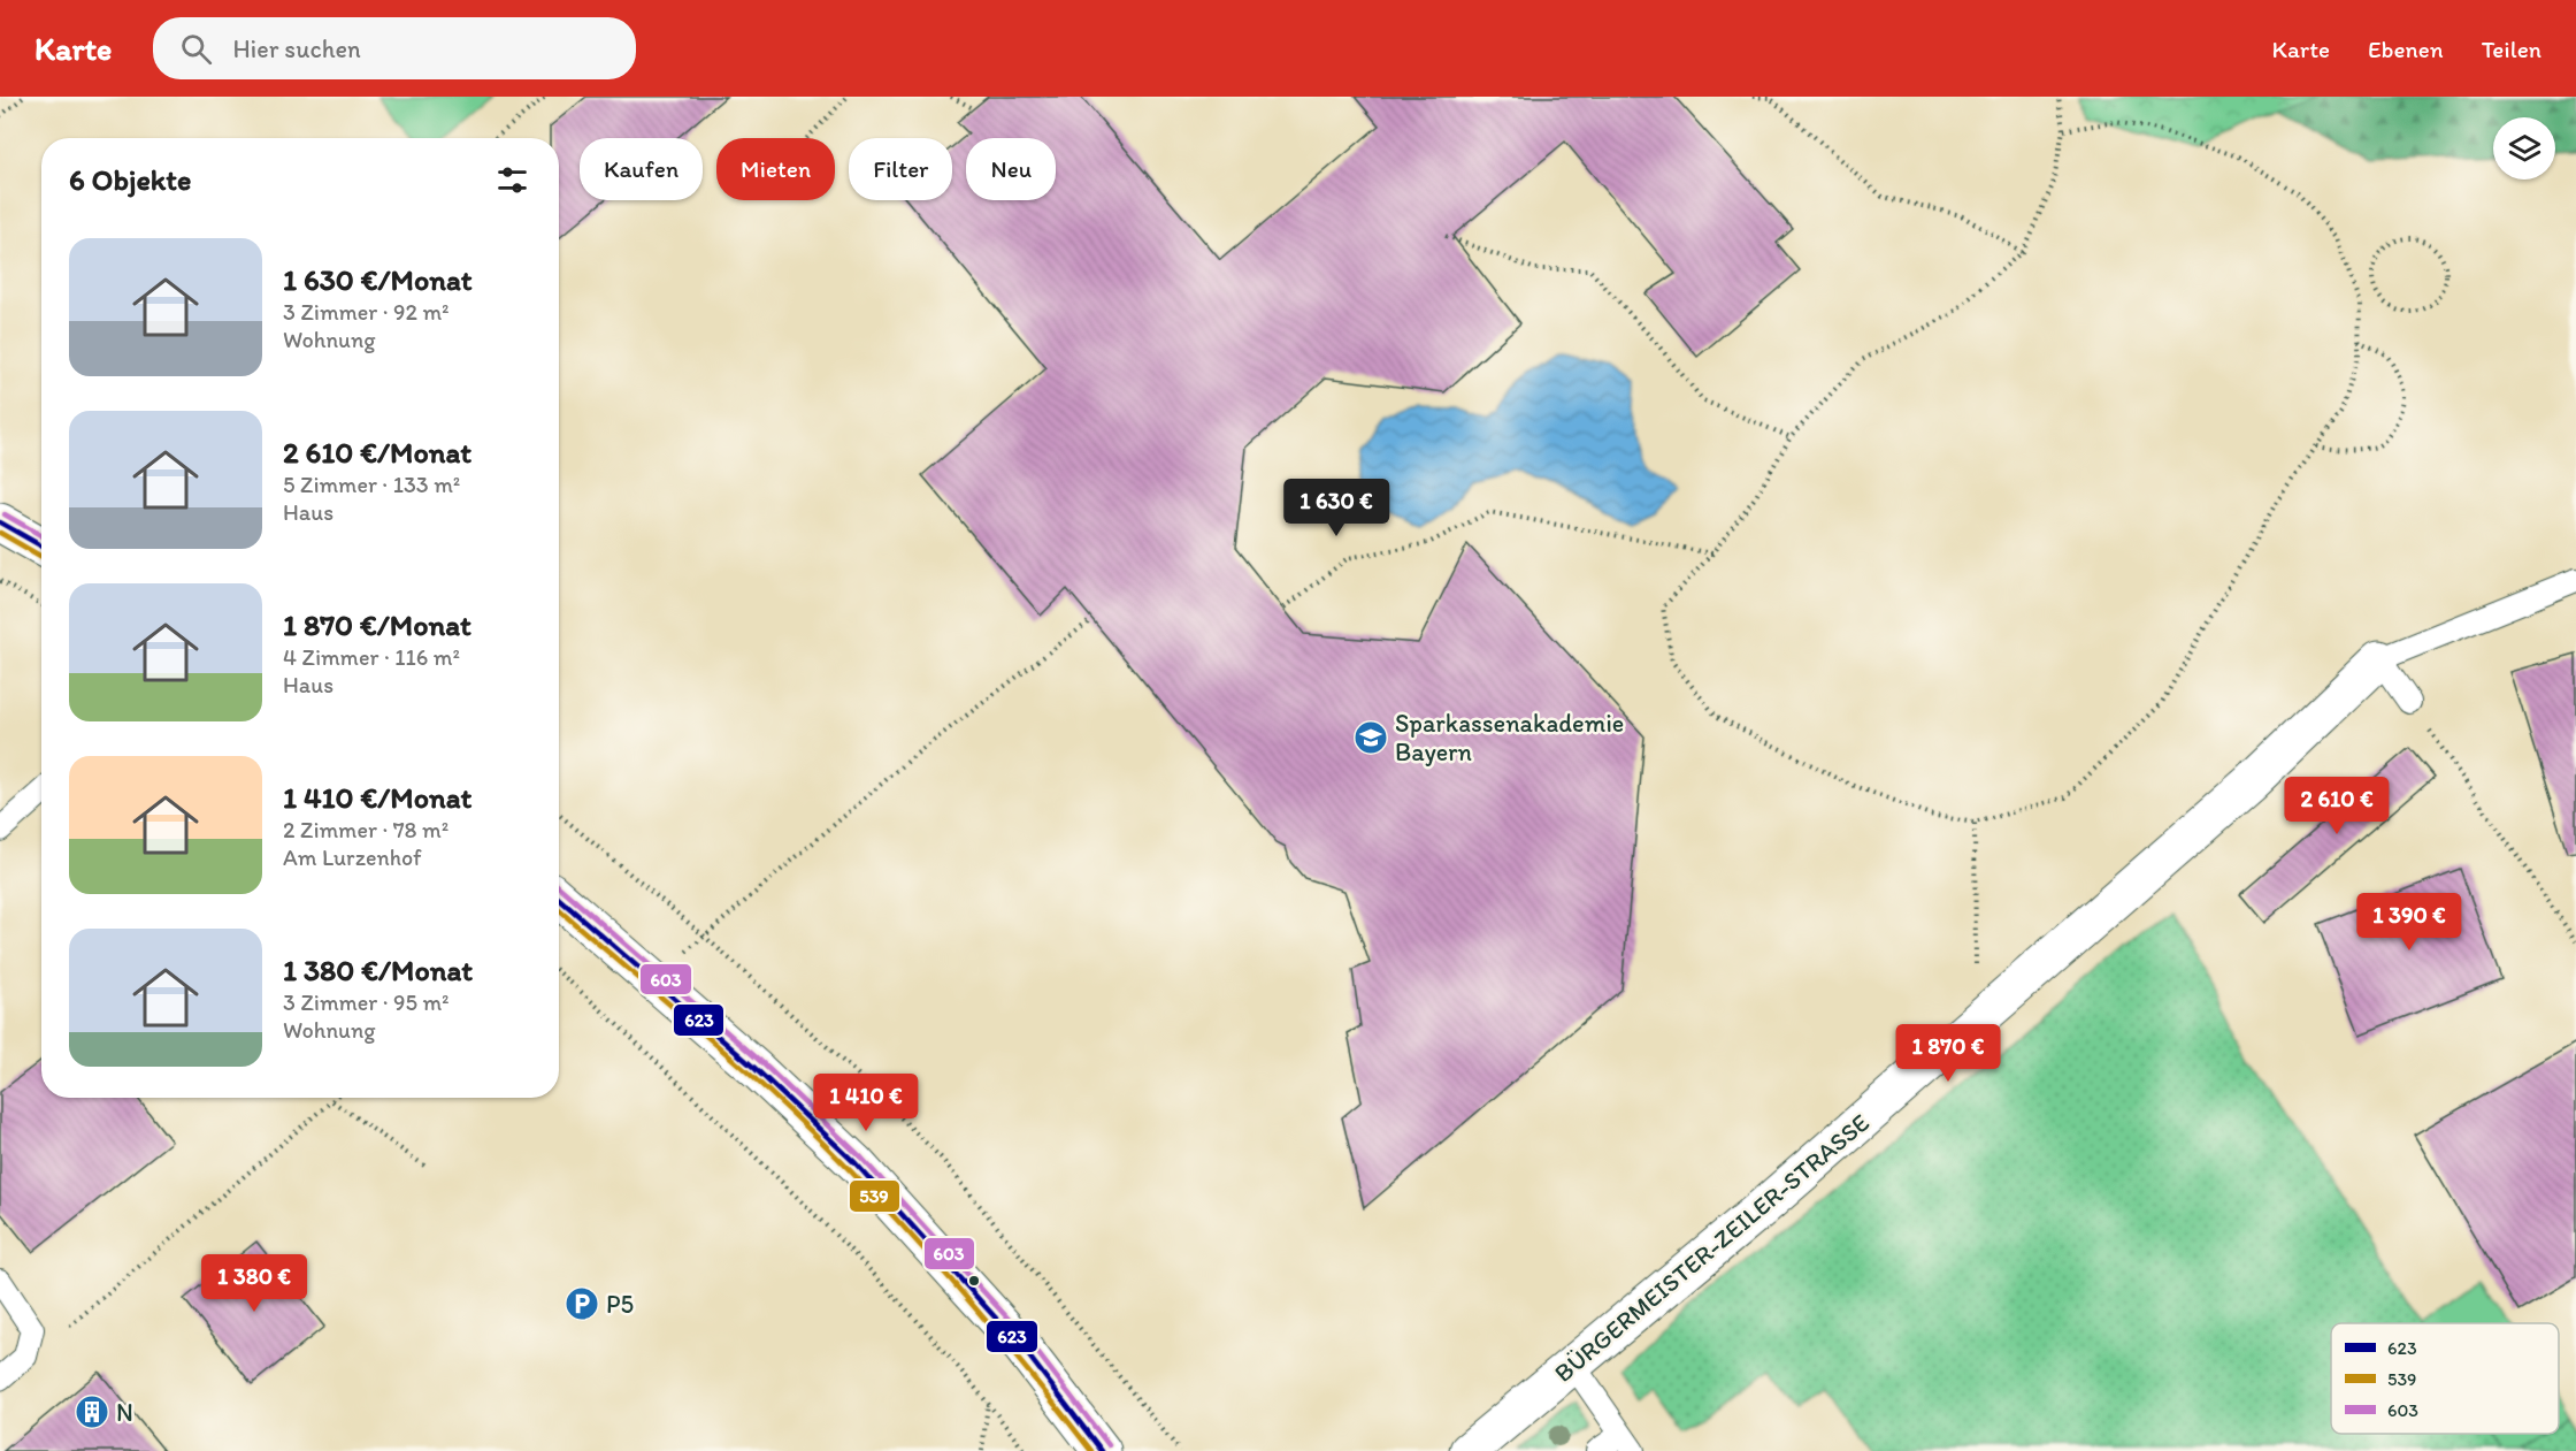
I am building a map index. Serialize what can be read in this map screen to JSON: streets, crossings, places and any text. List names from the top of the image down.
{
  "streets": {
    "street": ["BÜRGERMEISTER-ZEILER-STRASSE"]
  },
  "places": {
    "school or university": ["Sparkassenakademie Bayern"],
    "parking": ["P5"],
    "building": ["N"]
  },
  "lines": ["transit line 603", "transit line 623", "transit line 539"],
  "legend": ["623", "539", "603"],
  "page": {
    "header": "Karte",
    "search": "Hier suchen",
    "nav": ["Karte", "Ebenen", "Teilen"],
    "chip": [
      "Kaufen",
      "Mieten",
      "Filter",
      "Neu"
    ],
    "heading": "6 Objekte",
    "list": [
      {
        "name": "1 630 €/Monat",
        "note": "3 Zimmer · 92 m² · Wohnung"
      },
      {
        "name": "2 610 €/Monat",
        "note": "5 Zimmer · 133 m² · Haus"
      },
      {
        "name": "1 870 €/Monat",
        "note": "4 Zimmer · 116 m² · Haus"
      },
      {
        "name": "1 410 €/Monat",
        "note": "2 Zimmer · 78 m² · Am Lurzenhof"
      },
      {
        "name": "1 380 €/Monat",
        "note": "3 Zimmer · 95 m² · Wohnung"
      }
    ],
    "price": [
      "1 630 €",
      "2 610 €",
      "1 390 €",
      "1 870 €",
      "1 410 €",
      "1 380 €"
    ]
  }
}
